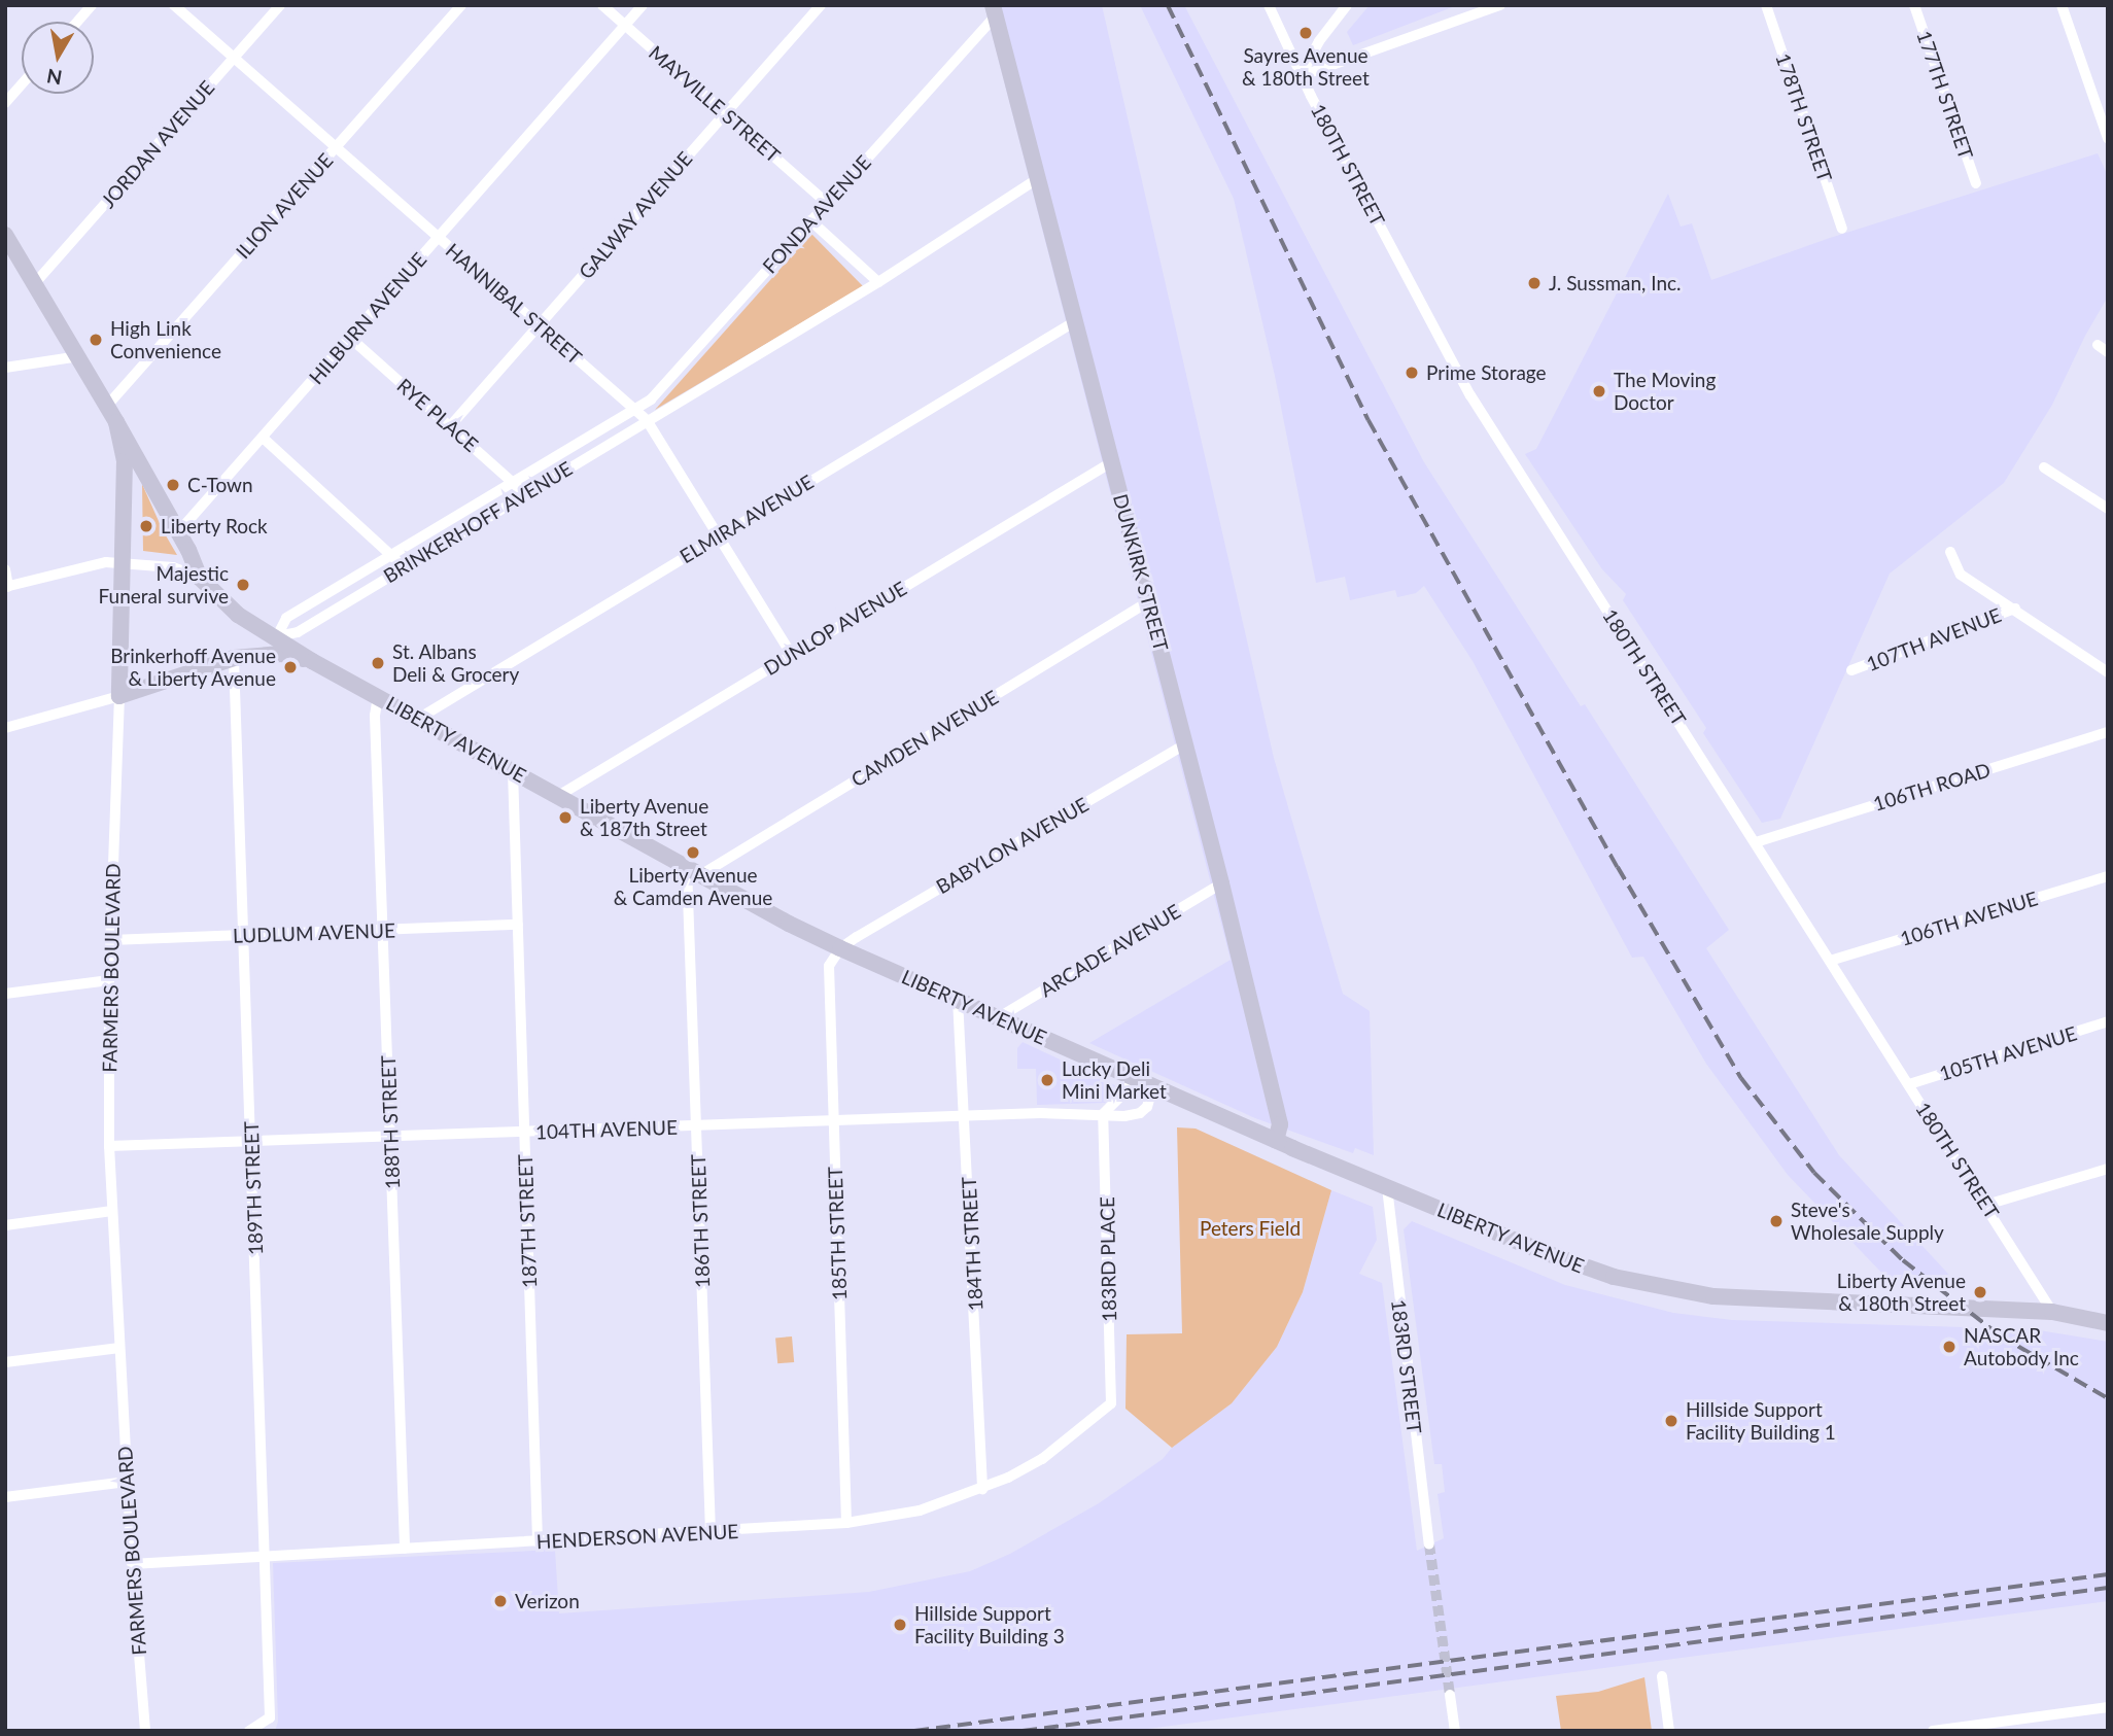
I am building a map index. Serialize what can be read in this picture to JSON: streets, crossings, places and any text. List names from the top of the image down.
{
  "streets": {
    "main road": ["DUNKIRK STREET", "LIBERTY AVENUE", "FARMERS BOULEVARD"],
    "street": [
      "177TH STREET",
      "MAYVILLE STREET",
      "178TH STREET",
      "JORDAN AVENUE",
      "180TH STREET",
      "ILION AVENUE",
      "FONDA AVENUE",
      "GALWAY AVENUE",
      "HANNIBAL STREET",
      "HILBURN AVENUE",
      "RYE PLACE",
      "ELMIRA AVENUE",
      "BRINKERHOFF AVENUE",
      "DUNLOP AVENUE",
      "107TH AVENUE",
      "CAMDEN AVENUE",
      "106TH ROAD",
      "BABYLON AVENUE",
      "106TH AVENUE",
      "LUDLUM AVENUE",
      "ARCADE AVENUE",
      "105TH AVENUE",
      "188TH STREET",
      "104TH AVENUE",
      "189TH STREET",
      "187TH STREET",
      "186TH STREET",
      "185TH STREET",
      "184TH STREET",
      "183RD PLACE",
      "183RD STREET",
      "HENDERSON AVENUE"
    ]
  },
  "crossings": [
    ["MAYVILLE STREET", "FONDA AVENUE"],
    ["MAYVILLE STREET", "GALWAY AVENUE"],
    ["MAYVILLE STREET", "HILBURN AVENUE"],
    ["JORDAN AVENUE", "HANNIBAL STREET"],
    ["JORDAN AVENUE", "FARMERS BOULEVARD"],
    ["180TH STREET", "LIBERTY AVENUE"],
    ["180TH STREET", "106TH ROAD"],
    ["180TH STREET", "106TH AVENUE"],
    ["180TH STREET", "105TH AVENUE"],
    ["ILION AVENUE", "HANNIBAL STREET"],
    ["ILION AVENUE", "FARMERS BOULEVARD"],
    ["FONDA AVENUE", "HANNIBAL STREET"],
    ["FONDA AVENUE", "BRINKERHOFF AVENUE"],
    ["FONDA AVENUE", "DUNKIRK STREET"],
    ["GALWAY AVENUE", "HANNIBAL STREET"],
    ["GALWAY AVENUE", "RYE PLACE"],
    ["HANNIBAL STREET", "HILBURN AVENUE"],
    ["HANNIBAL STREET", "ELMIRA AVENUE"],
    ["HANNIBAL STREET", "BRINKERHOFF AVENUE"],
    ["HANNIBAL STREET", "DUNLOP AVENUE"],
    ["HILBURN AVENUE", "RYE PLACE"],
    ["HILBURN AVENUE", "LIBERTY AVENUE"],
    ["RYE PLACE", "BRINKERHOFF AVENUE"],
    ["ELMIRA AVENUE", "DUNKIRK STREET"],
    ["ELMIRA AVENUE", "LIBERTY AVENUE"],
    ["BRINKERHOFF AVENUE", "DUNKIRK STREET"],
    ["BRINKERHOFF AVENUE", "LIBERTY AVENUE"],
    ["DUNKIRK STREET", "DUNLOP AVENUE"],
    ["DUNKIRK STREET", "CAMDEN AVENUE"],
    ["DUNKIRK STREET", "LIBERTY AVENUE"],
    ["DUNKIRK STREET", "BABYLON AVENUE"],
    ["DUNKIRK STREET", "ARCADE AVENUE"],
    ["DUNLOP AVENUE", "LIBERTY AVENUE"],
    ["CAMDEN AVENUE", "LIBERTY AVENUE"],
    ["CAMDEN AVENUE", "186TH STREET"],
    ["LIBERTY AVENUE", "BABYLON AVENUE"],
    ["LIBERTY AVENUE", "ARCADE AVENUE"],
    ["LIBERTY AVENUE", "FARMERS BOULEVARD"],
    ["LIBERTY AVENUE", "188TH STREET"],
    ["LIBERTY AVENUE", "104TH AVENUE"],
    ["LIBERTY AVENUE", "187TH STREET"],
    ["LIBERTY AVENUE", "186TH STREET"],
    ["LIBERTY AVENUE", "185TH STREET"],
    ["LIBERTY AVENUE", "184TH STREET"],
    ["LIBERTY AVENUE", "183RD STREET"],
    ["BABYLON AVENUE", "185TH STREET"],
    ["LUDLUM AVENUE", "FARMERS BOULEVARD"],
    ["LUDLUM AVENUE", "188TH STREET"],
    ["LUDLUM AVENUE", "189TH STREET"],
    ["LUDLUM AVENUE", "187TH STREET"],
    ["FARMERS BOULEVARD", "104TH AVENUE"],
    ["FARMERS BOULEVARD", "HENDERSON AVENUE"],
    ["188TH STREET", "104TH AVENUE"],
    ["188TH STREET", "HENDERSON AVENUE"],
    ["104TH AVENUE", "189TH STREET"],
    ["104TH AVENUE", "187TH STREET"],
    ["104TH AVENUE", "186TH STREET"],
    ["104TH AVENUE", "185TH STREET"],
    ["104TH AVENUE", "184TH STREET"],
    ["104TH AVENUE", "183RD PLACE"],
    ["189TH STREET", "HENDERSON AVENUE"],
    ["187TH STREET", "HENDERSON AVENUE"],
    ["186TH STREET", "HENDERSON AVENUE"],
    ["185TH STREET", "HENDERSON AVENUE"],
    ["184TH STREET", "HENDERSON AVENUE"],
    ["183RD PLACE", "HENDERSON AVENUE"]
  ],
  "parks": ["Peters Field"],
  "places": [
    "Sayres Avenue & 180th Street",
    "J. Sussman, Inc.",
    "High Link Convenience",
    "Prime Storage",
    "The Moving Doctor",
    "C-Town",
    "Liberty Rock",
    "Majestic Funeral survive",
    "St. Albans Deli & Grocery",
    "Brinkerhoff Avenue & Liberty Avenue",
    "Liberty Avenue & 187th Street",
    "Liberty Avenue & Camden Avenue",
    "Lucky Deli Mini Market",
    "Steve's Wholesale Supply",
    "Liberty Avenue & 180th Street",
    "NASCAR Autobody Inc",
    "Hillside Support Facility Building 1",
    "Verizon",
    "Hillside Support Facility Building 3"
  ],
  "north": "bottom"
}
